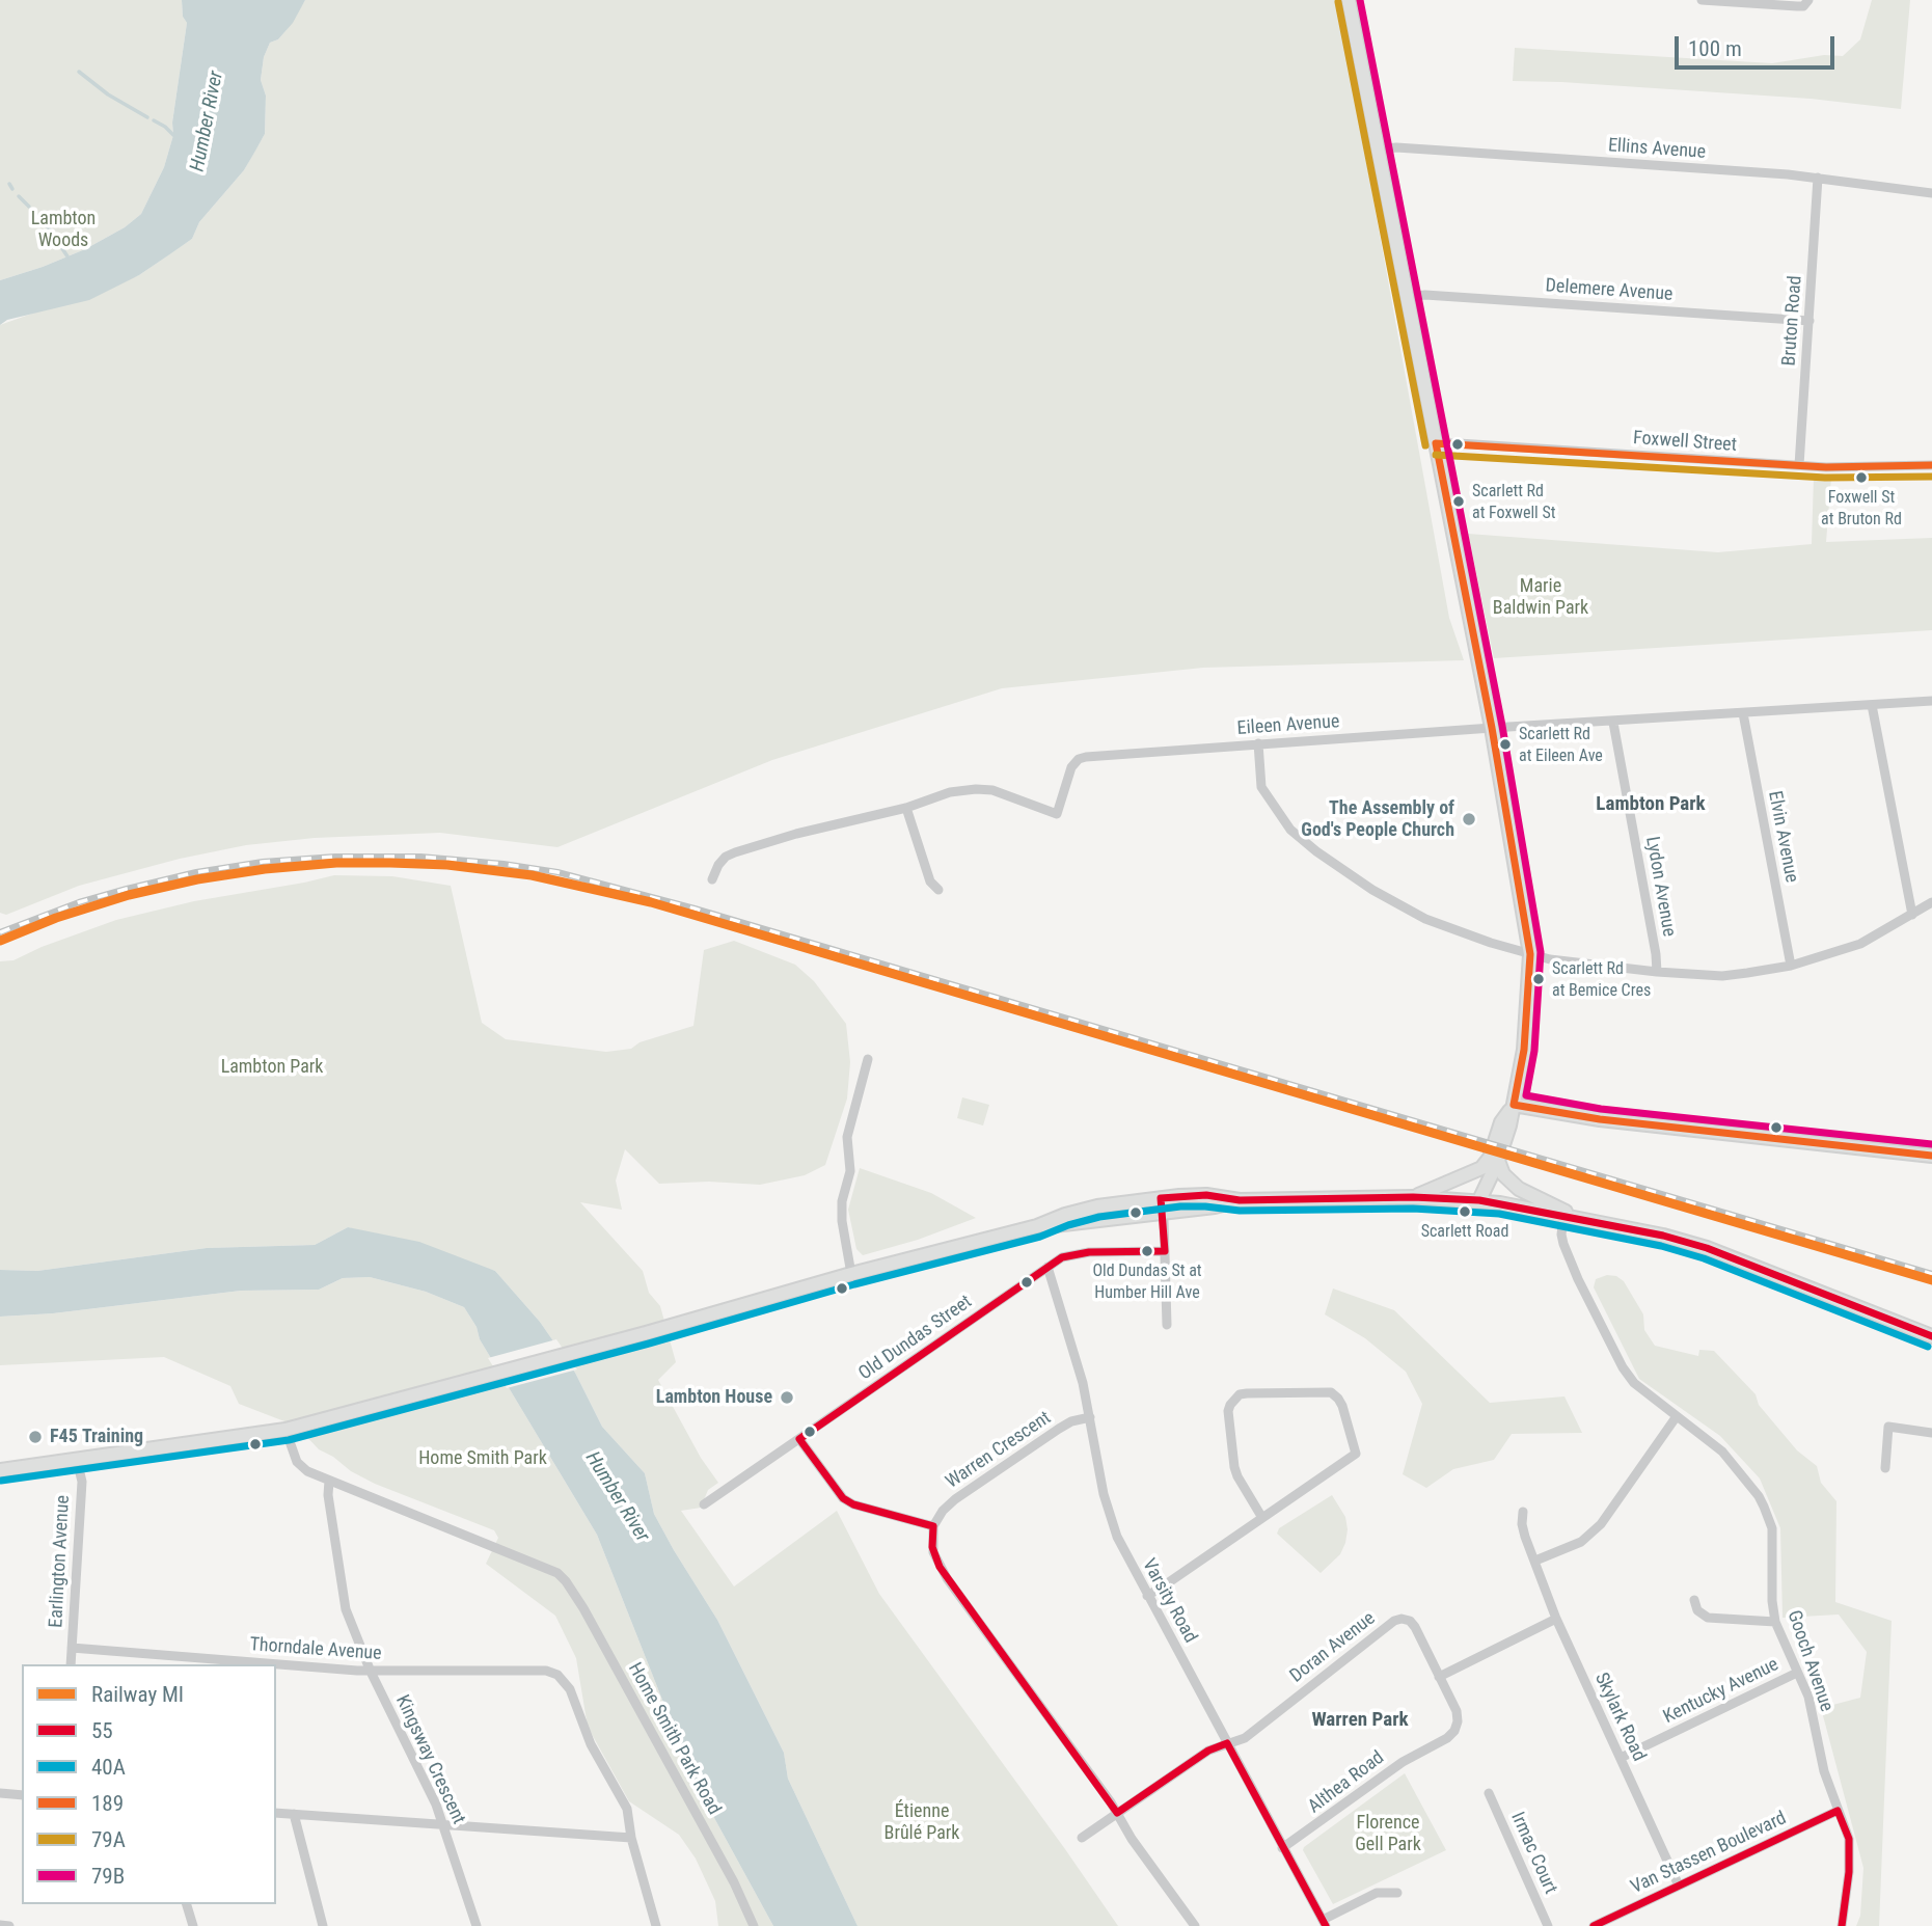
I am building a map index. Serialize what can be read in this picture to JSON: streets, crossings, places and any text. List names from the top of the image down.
{
  "streets": {
    "street": [
      "Ellins Avenue",
      "Delemere Avenue",
      "Bruton Road",
      "Foxwell Street",
      "Eileen Avenue",
      "Elvin Avenue",
      "Lydon Avenue",
      "Old Dundas Street",
      "Warren Crescent",
      "Earlington Avenue",
      "Varsity Road",
      "Doran Avenue",
      "Thorndale Avenue",
      "Gooch Avenue",
      "Kentucky Avenue",
      "Skylark Road",
      "Home Smith Park Road",
      "Kingsway Crescent",
      "Althea Road",
      "Irmac Court",
      "Van Stassen Boulevard"
    ]
  },
  "crossings": [
    ["Ellins Avenue", "Bruton Road"],
    ["Delemere Avenue", "Bruton Road"],
    ["Bruton Road", "Foxwell Street"],
    ["Eileen Avenue", "Elvin Avenue"],
    ["Eileen Avenue", "Lydon Avenue"],
    ["Old Dundas Street", "Varsity Road"],
    ["Warren Crescent", "Varsity Road"],
    ["Earlington Avenue", "Thorndale Avenue"],
    ["Varsity Road", "Doran Avenue"],
    ["Varsity Road", "Althea Road"],
    ["Doran Avenue", "Althea Road"],
    ["Thorndale Avenue", "Kingsway Crescent"],
    ["Gooch Avenue", "Kentucky Avenue"],
    ["Gooch Avenue", "Van Stassen Boulevard"],
    ["Kentucky Avenue", "Skylark Road"],
    ["Skylark Road", "Van Stassen Boulevard"],
    ["Home Smith Park Road", "Kingsway Crescent"]
  ],
  "districts": ["Lambton Park", "Warren Park"],
  "water": ["Humber River"],
  "parks": [
    "Lambton Woods",
    "Marie Baldwin Park",
    "Lambton Park",
    "Home Smith Park",
    "Étienne Brûlé Park",
    "Florence Gell Park"
  ],
  "places": [
    "Foxwell St at Bruton Rd",
    "Scarlett Rd at Foxwell St",
    "Scarlett Rd at Eileen Ave",
    "The Assembly of God's People Church",
    "Scarlett Rd at Bemice Cres",
    "Scarlett Road",
    "Old Dundas St at Humber Hill Ave",
    "Lambton House",
    "F45 Training"
  ],
  "lines": [
    "transit line 79B",
    "transit line 79A",
    "transit line 189",
    "rail line MI",
    "transit line 55",
    "transit line 40A"
  ],
  "legend": [
    "Railway MI",
    "55",
    "40A",
    "189",
    "79A",
    "79B"
  ],
  "scale_bar": "100 m"
}
